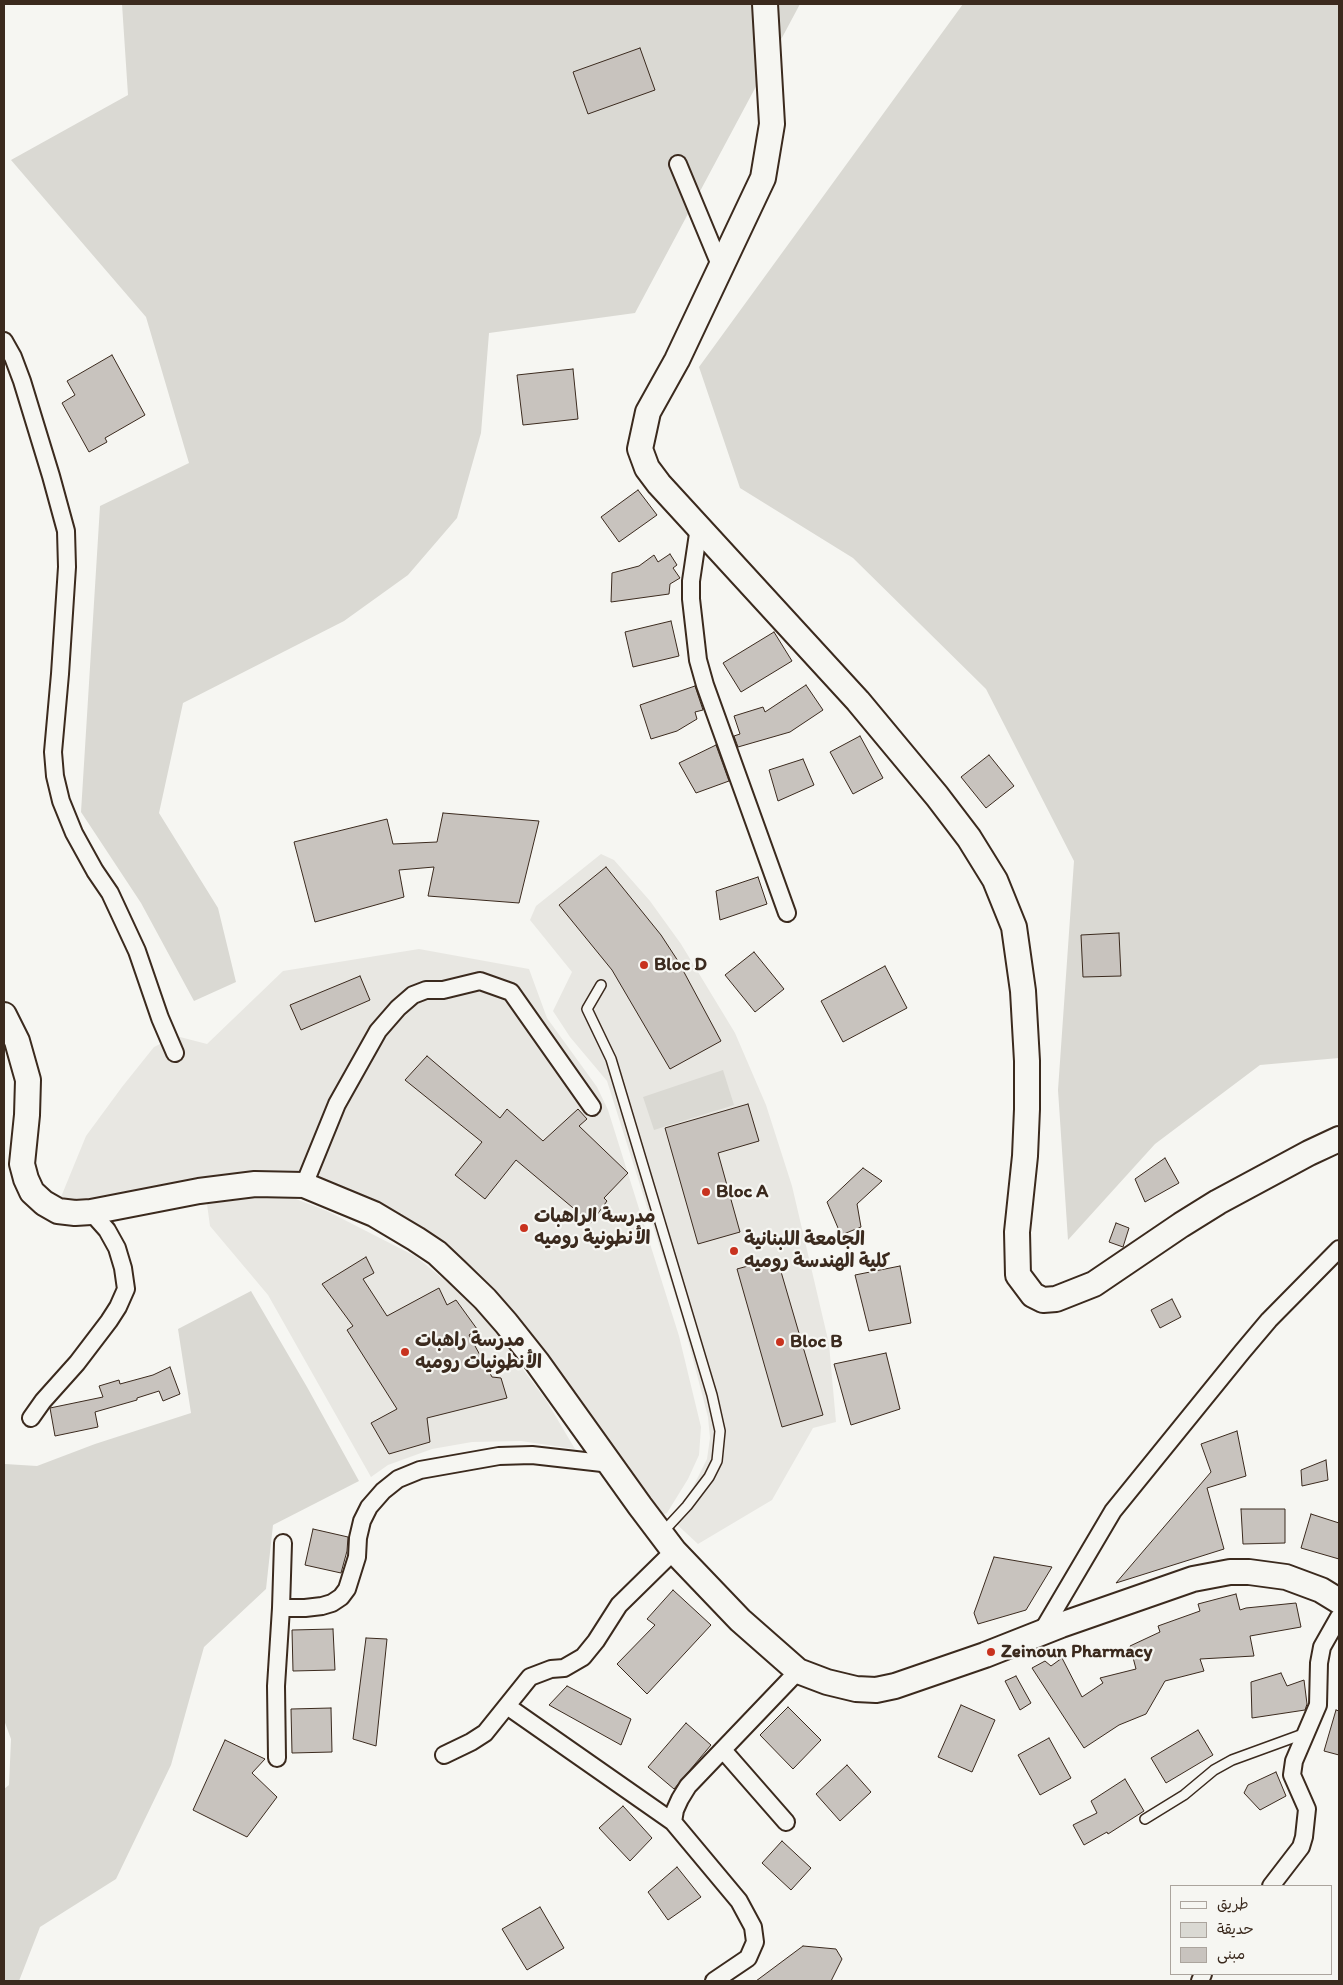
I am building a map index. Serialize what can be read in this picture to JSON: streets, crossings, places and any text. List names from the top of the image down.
{
  "places": [
    "Bloc D",
    "Bloc A",
    "مدرسة الراهبات الأنطونية روميه",
    "الجامعة اللبنانية كلية الهندسة روميه",
    "Bloc B",
    "مدرسة راهبات الأنطونيات روميه",
    "Zeinoun Pharmacy"
  ],
  "legend": ["طريق", "حديقة", "مبنى"]
}
